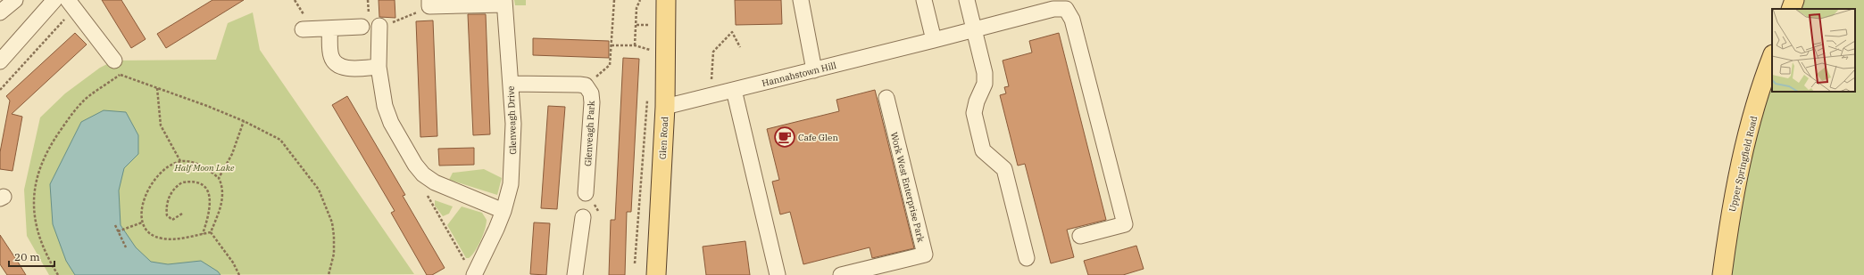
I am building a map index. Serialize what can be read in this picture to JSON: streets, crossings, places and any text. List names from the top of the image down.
{
  "streets": {
    "main road": ["Glen Road", "Upper Springfield Road"],
    "street": [
      "Hannahstown Hill",
      "Glenveagh Drive",
      "Glenveagh Park",
      "Work West Enterprise Park"
    ]
  },
  "crossings": [
    ["Hannahstown Hill", "Glen Road"]
  ],
  "parks": ["Half Moon Lake"],
  "places": {
    "cafe": ["Cafe Glen"]
  },
  "scale_bar": "20 m"
}
